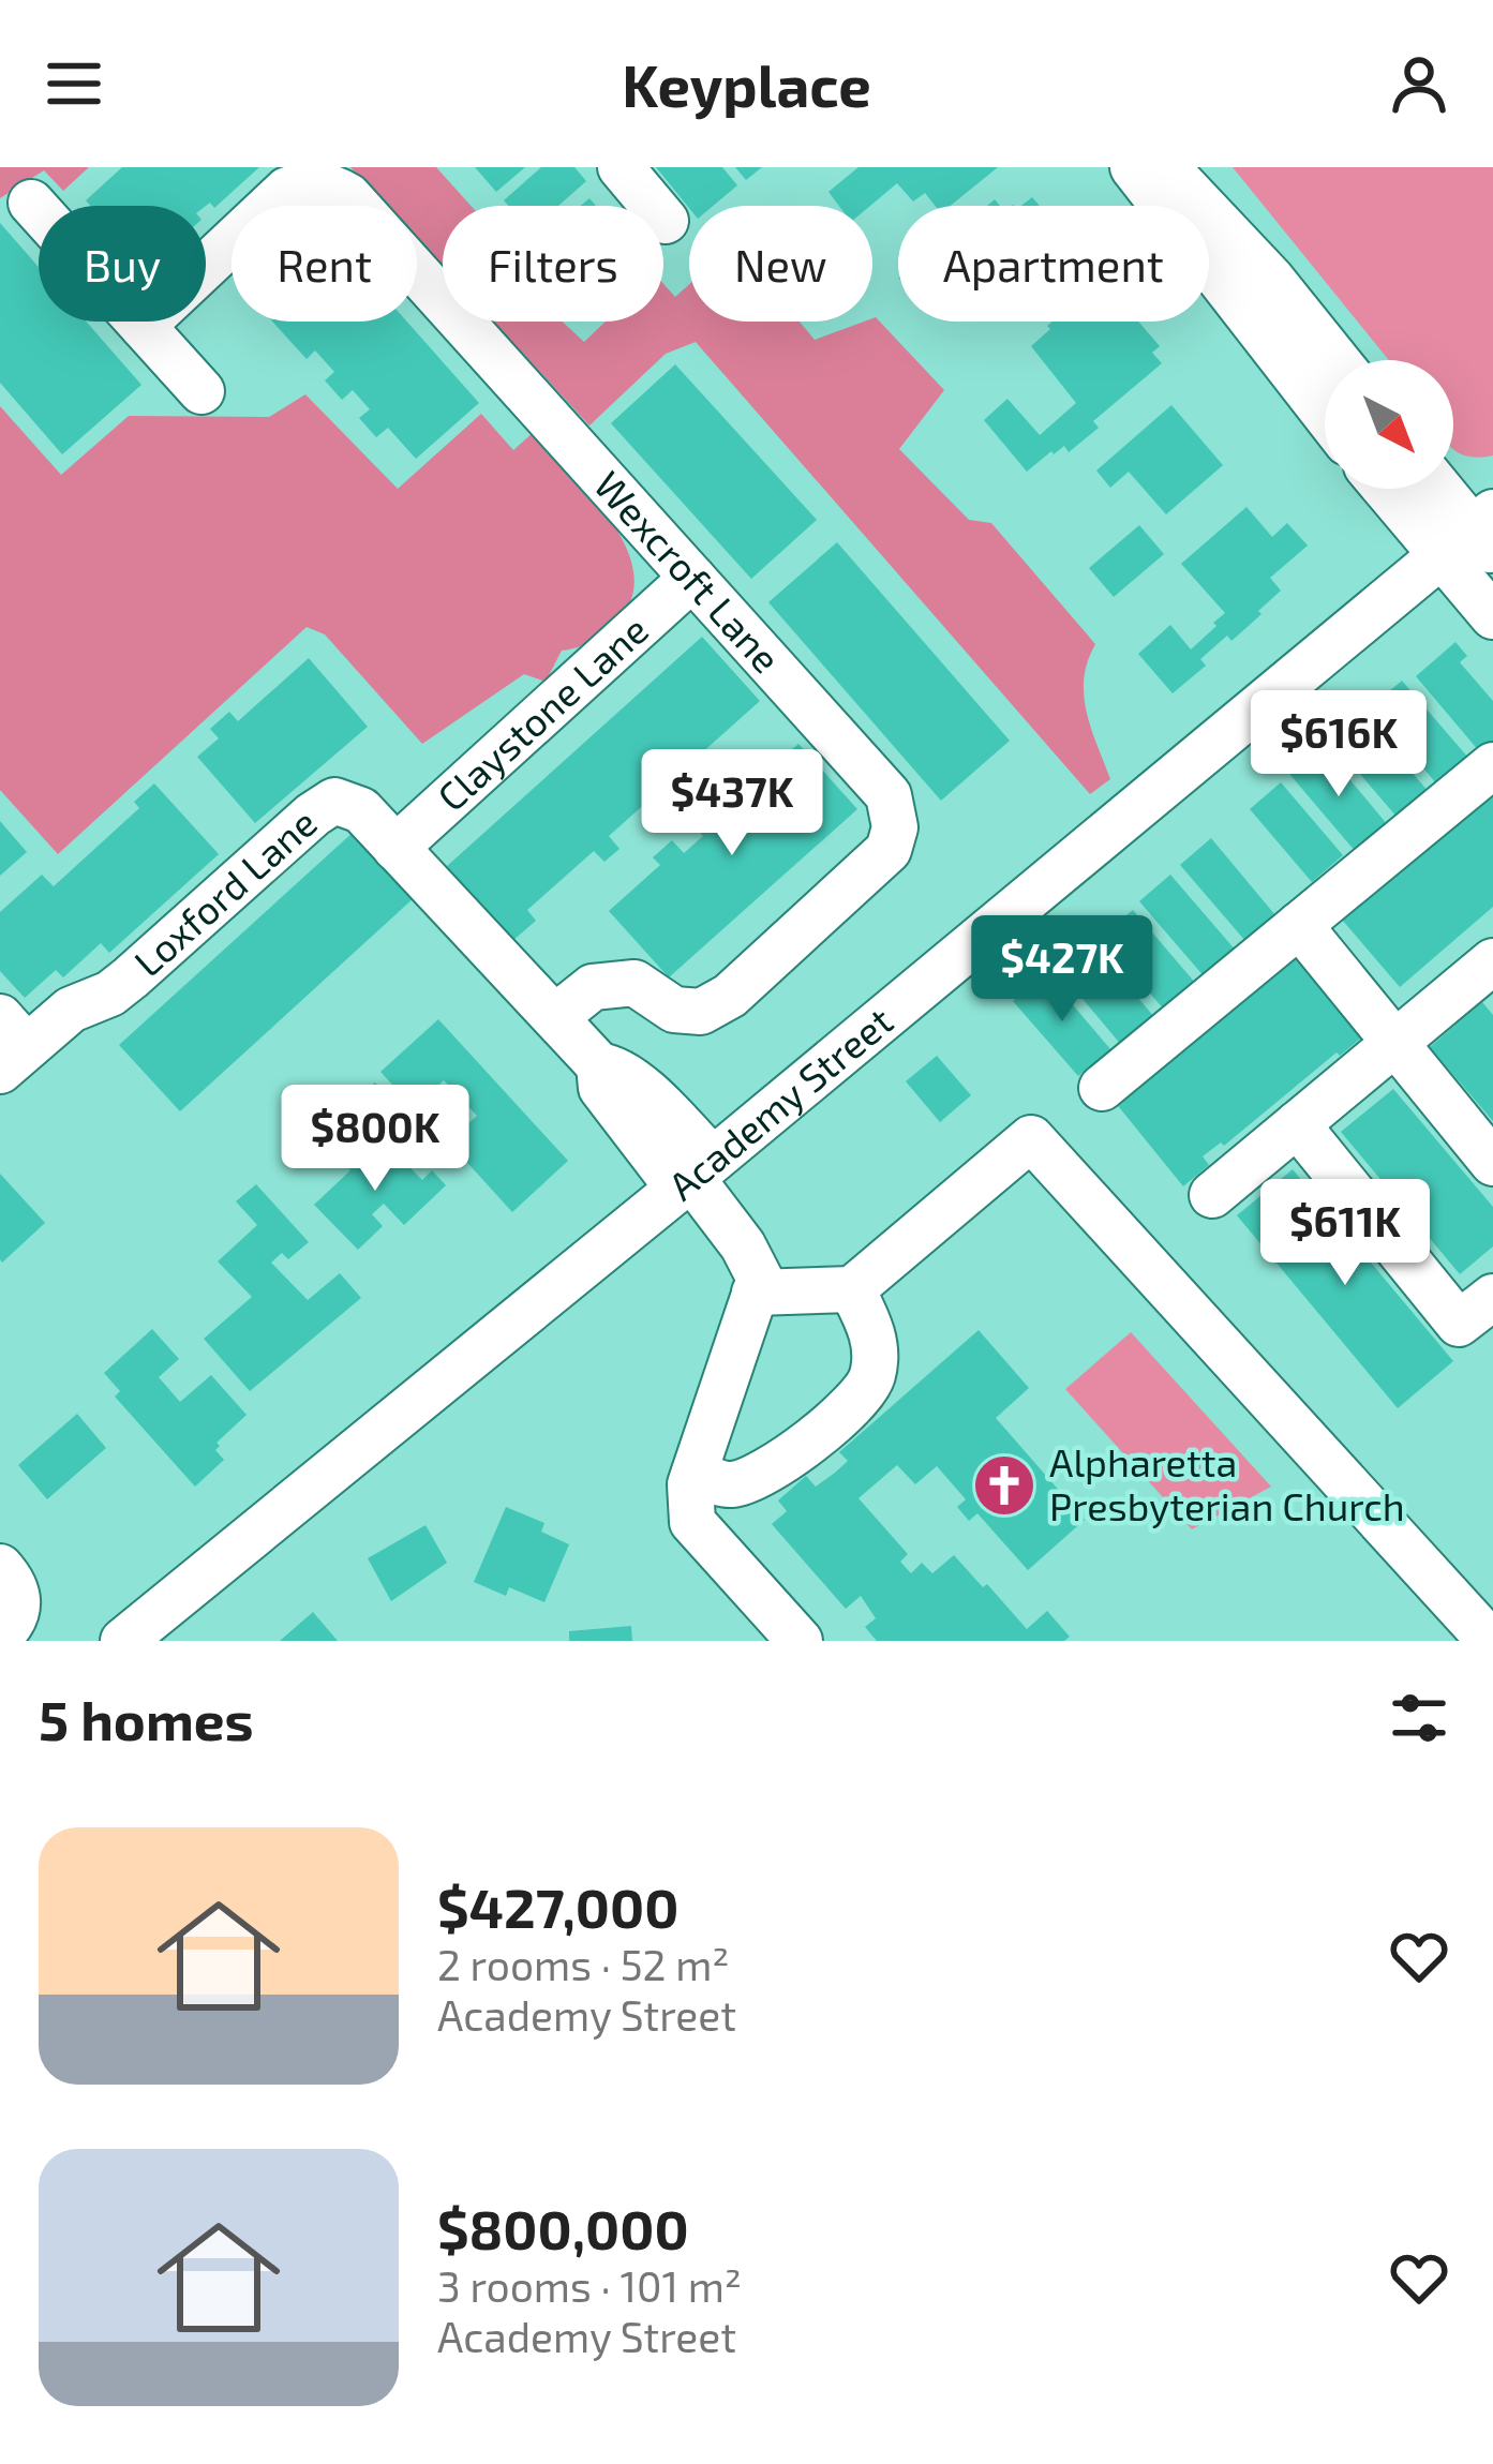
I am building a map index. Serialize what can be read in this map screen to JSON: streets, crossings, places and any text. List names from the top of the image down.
{
  "streets": {
    "street": [
      "Wexcroft Lane",
      "Claystone Lane",
      "Loxford Lane",
      "Academy Street"
    ]
  },
  "crossings": [
    ["Wexcroft Lane", "Claystone Lane"],
    ["Wexcroft Lane", "Loxford Lane"],
    ["Claystone Lane", "Loxford Lane"],
    ["Loxford Lane", "Academy Street"]
  ],
  "places": {
    "church": ["Alpharetta Presbyterian Church"]
  },
  "north": "bottom right",
  "page": {
    "header": "Keyplace",
    "chip": [
      "Buy",
      "Rent",
      "Filters",
      "New",
      "Apartment"
    ],
    "price": [
      "$616K",
      "$437K",
      "$427K",
      "$800K",
      "$611K"
    ],
    "heading": "5 homes",
    "list": [
      {
        "name": "$427,000",
        "note": "2 rooms · 52 m² · Academy Street"
      },
      {
        "name": "$800,000",
        "note": "3 rooms · 101 m² · Academy Street"
      }
    ]
  }
}
